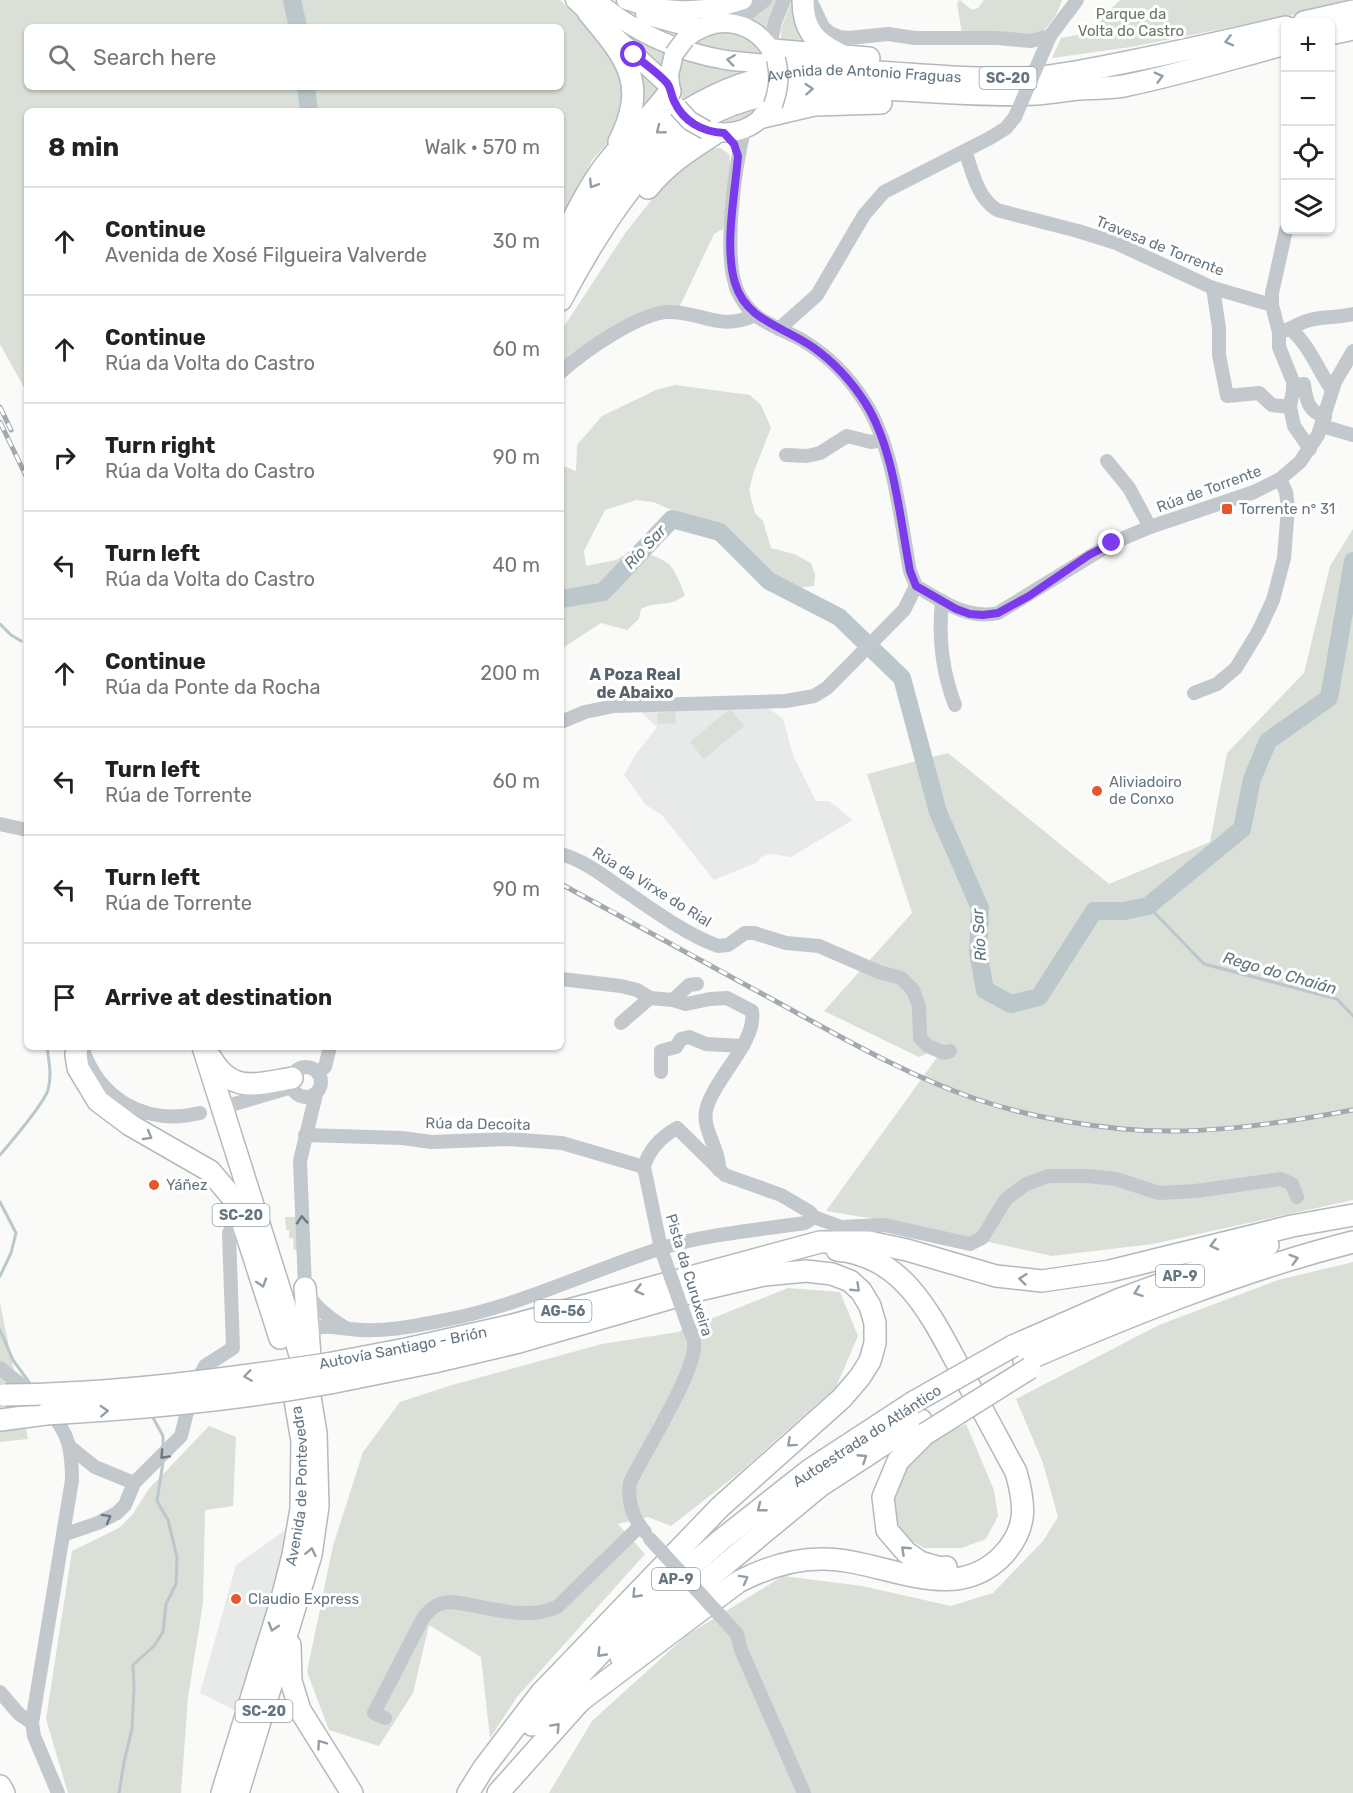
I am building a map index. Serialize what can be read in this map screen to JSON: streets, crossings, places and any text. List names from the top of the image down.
{
  "streets": {
    "highway": [
      "Avenida de Antonio Fraguas",
      "SC-20",
      "AP-9",
      "AG-56",
      "Autovía Santiago - Brión",
      "Autoestrada do Atlántico",
      "Avenida de Pontevedra"
    ],
    "street": [
      "Travesa de Torrente",
      "Rúa de Torrente",
      "Rúa da Virxe do Rial",
      "Rúa da Decoita",
      "Pista da Curuxeira"
    ]
  },
  "crossings": [
    ["Avenida de Antonio Fraguas", "SC-20"],
    ["SC-20", "Avenida de Pontevedra"],
    ["Rúa da Decoita", "Pista da Curuxeira"]
  ],
  "districts": ["A Poza Real de Abaixo"],
  "water": ["Río Sar", "Rego do Chaián"],
  "parks": ["Parque da Volta do Castro"],
  "places": {
    "transit": ["Torrente n° 31"],
    "other": ["Aliviadoiro de Conxo", "Yáñez", "Claudio Express"]
  },
  "page": {
    "map_buttons": ["+", "−"],
    "search": "Search here",
    "heading": ["8 min", "Walk · 570 m"],
    "list": [
      ["Continue", "Avenida de Xosé Filgueira Valverde", "30 m"],
      ["Continue", "Rúa da Volta do Castro", "60 m"],
      ["Turn right", "Rúa da Volta do Castro", "90 m"],
      ["Turn left", "Rúa da Volta do Castro", "40 m"],
      ["Continue", "Rúa da Ponte da Rocha", "200 m"],
      ["Turn left", "Rúa de Torrente", "60 m"],
      ["Turn left", "Rúa de Torrente", "90 m"],
      "Arrive at destination"
    ]
  }
}
